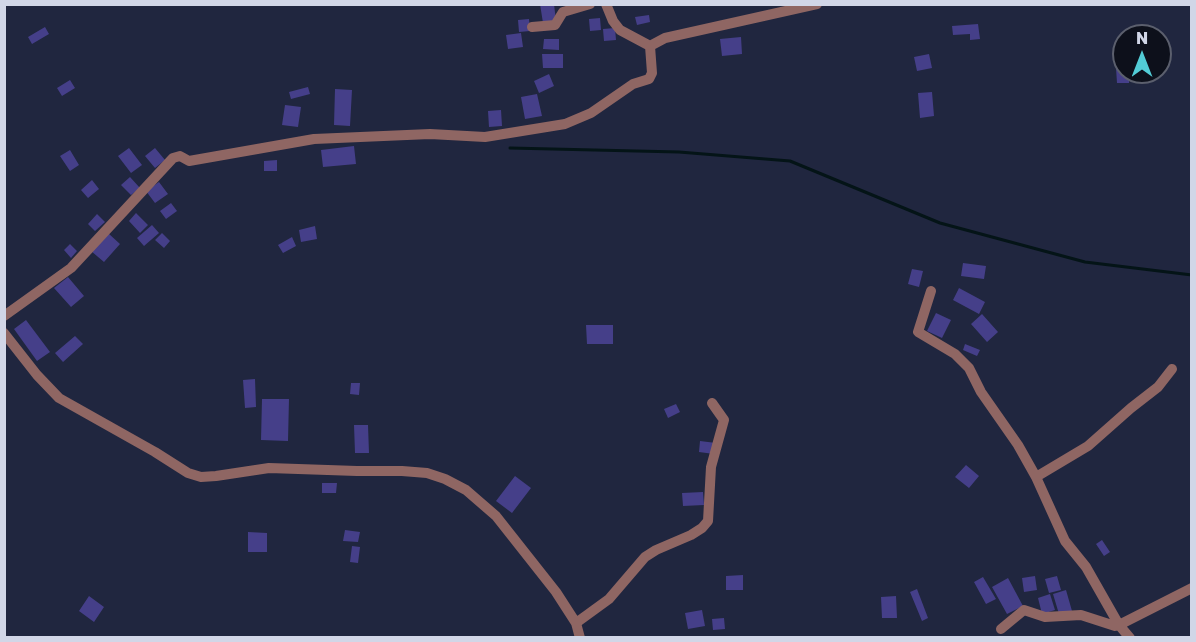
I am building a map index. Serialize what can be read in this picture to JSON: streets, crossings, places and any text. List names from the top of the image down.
{
  "north": "top"
}
